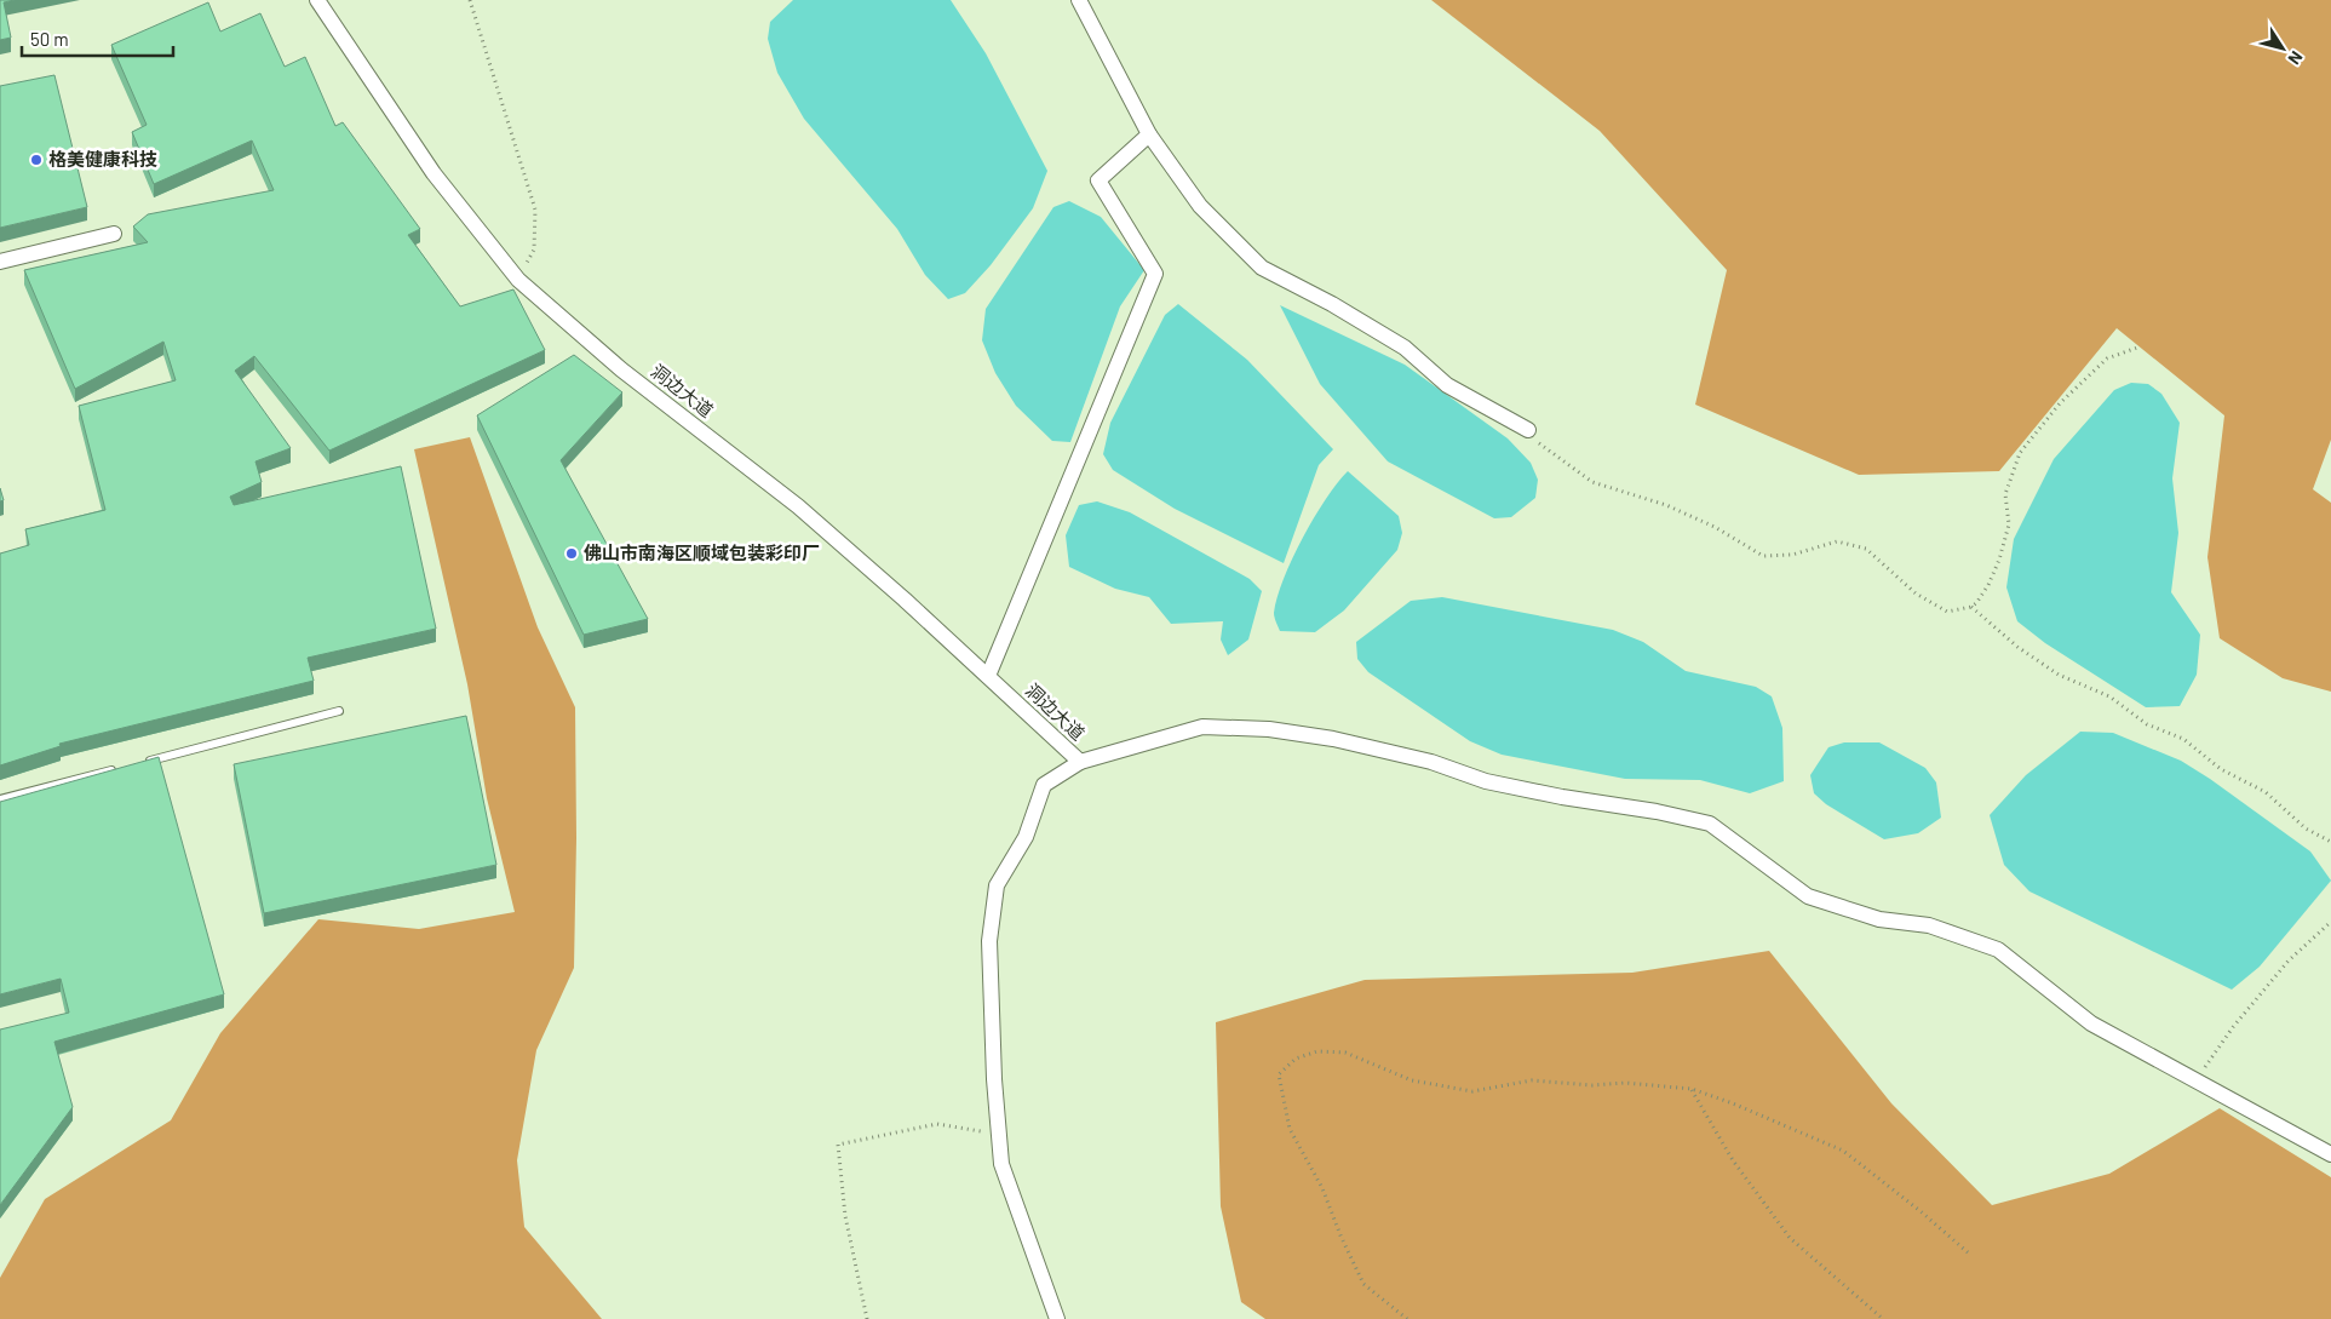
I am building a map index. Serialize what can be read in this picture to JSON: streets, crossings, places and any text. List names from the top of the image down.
{
  "streets": {
    "street": ["洞边大道"]
  },
  "places": ["格美健康科技", "佛山市南海区顺域包装彩印厂"],
  "scale_bar": "50 m",
  "north": "bottom right"
}
